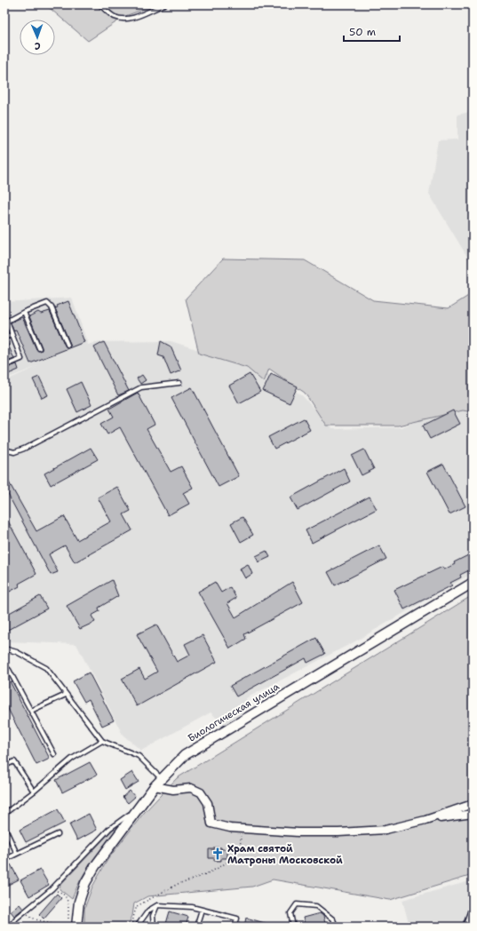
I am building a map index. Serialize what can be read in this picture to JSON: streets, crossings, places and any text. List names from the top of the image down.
{
  "streets": {
    "street": ["Биологическая улица"]
  },
  "places": {
    "church": ["Храм святой Матроны Московской"]
  },
  "scale_bar": "50 m",
  "north": "bottom"
}
